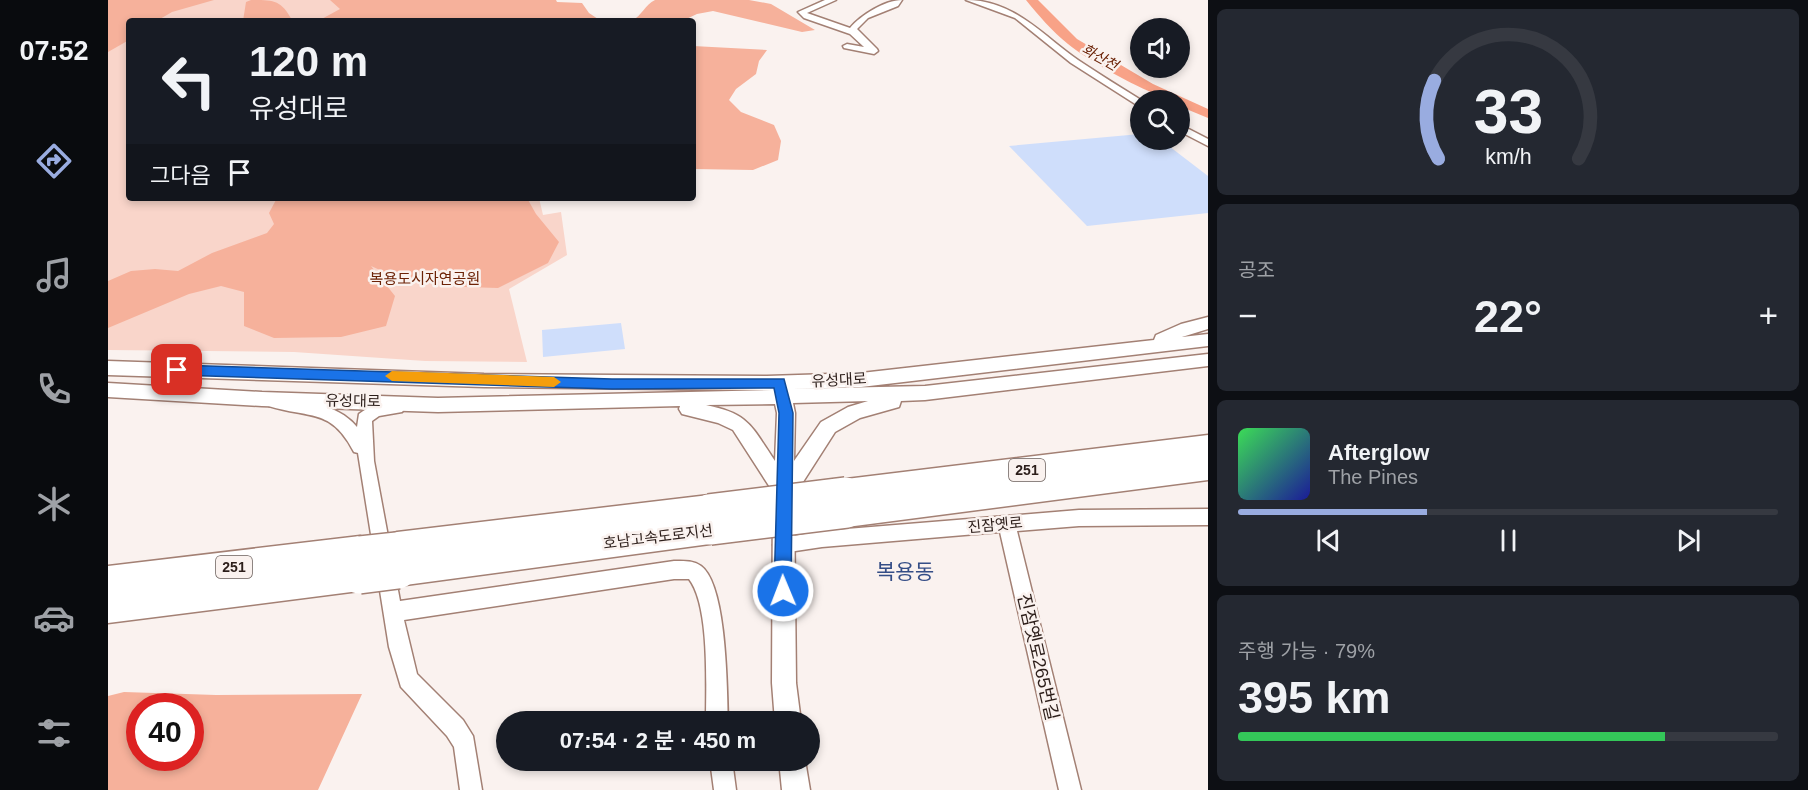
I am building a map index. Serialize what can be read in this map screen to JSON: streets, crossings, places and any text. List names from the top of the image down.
{
  "streets": {
    "highway": ["251", "호남고속도로지선"],
    "street": ["유성대로", "진잠옛로", "진잠옛로265번길"]
  },
  "crossings": [
    ["진잠옛로", "진잠옛로265번길"]
  ],
  "districts": ["복용동"],
  "water": ["화산천"],
  "parks": ["복용도시자연공원"],
  "page": {
    "tabs": "07:52",
    "turn": ["120 m", "유성대로"],
    "then": "그다음",
    "tile": [
      "공조",
      ["주행 가능 · 79%", "395 km"]
    ],
    "heat": ["−", "22°", "+"],
    "song": ["Afterglow", "The Pines"],
    "limit": "40",
    "trip": "07:54 · 2 분 · 450 m",
    "gauge": ["33", "km/h"]
  }
}
